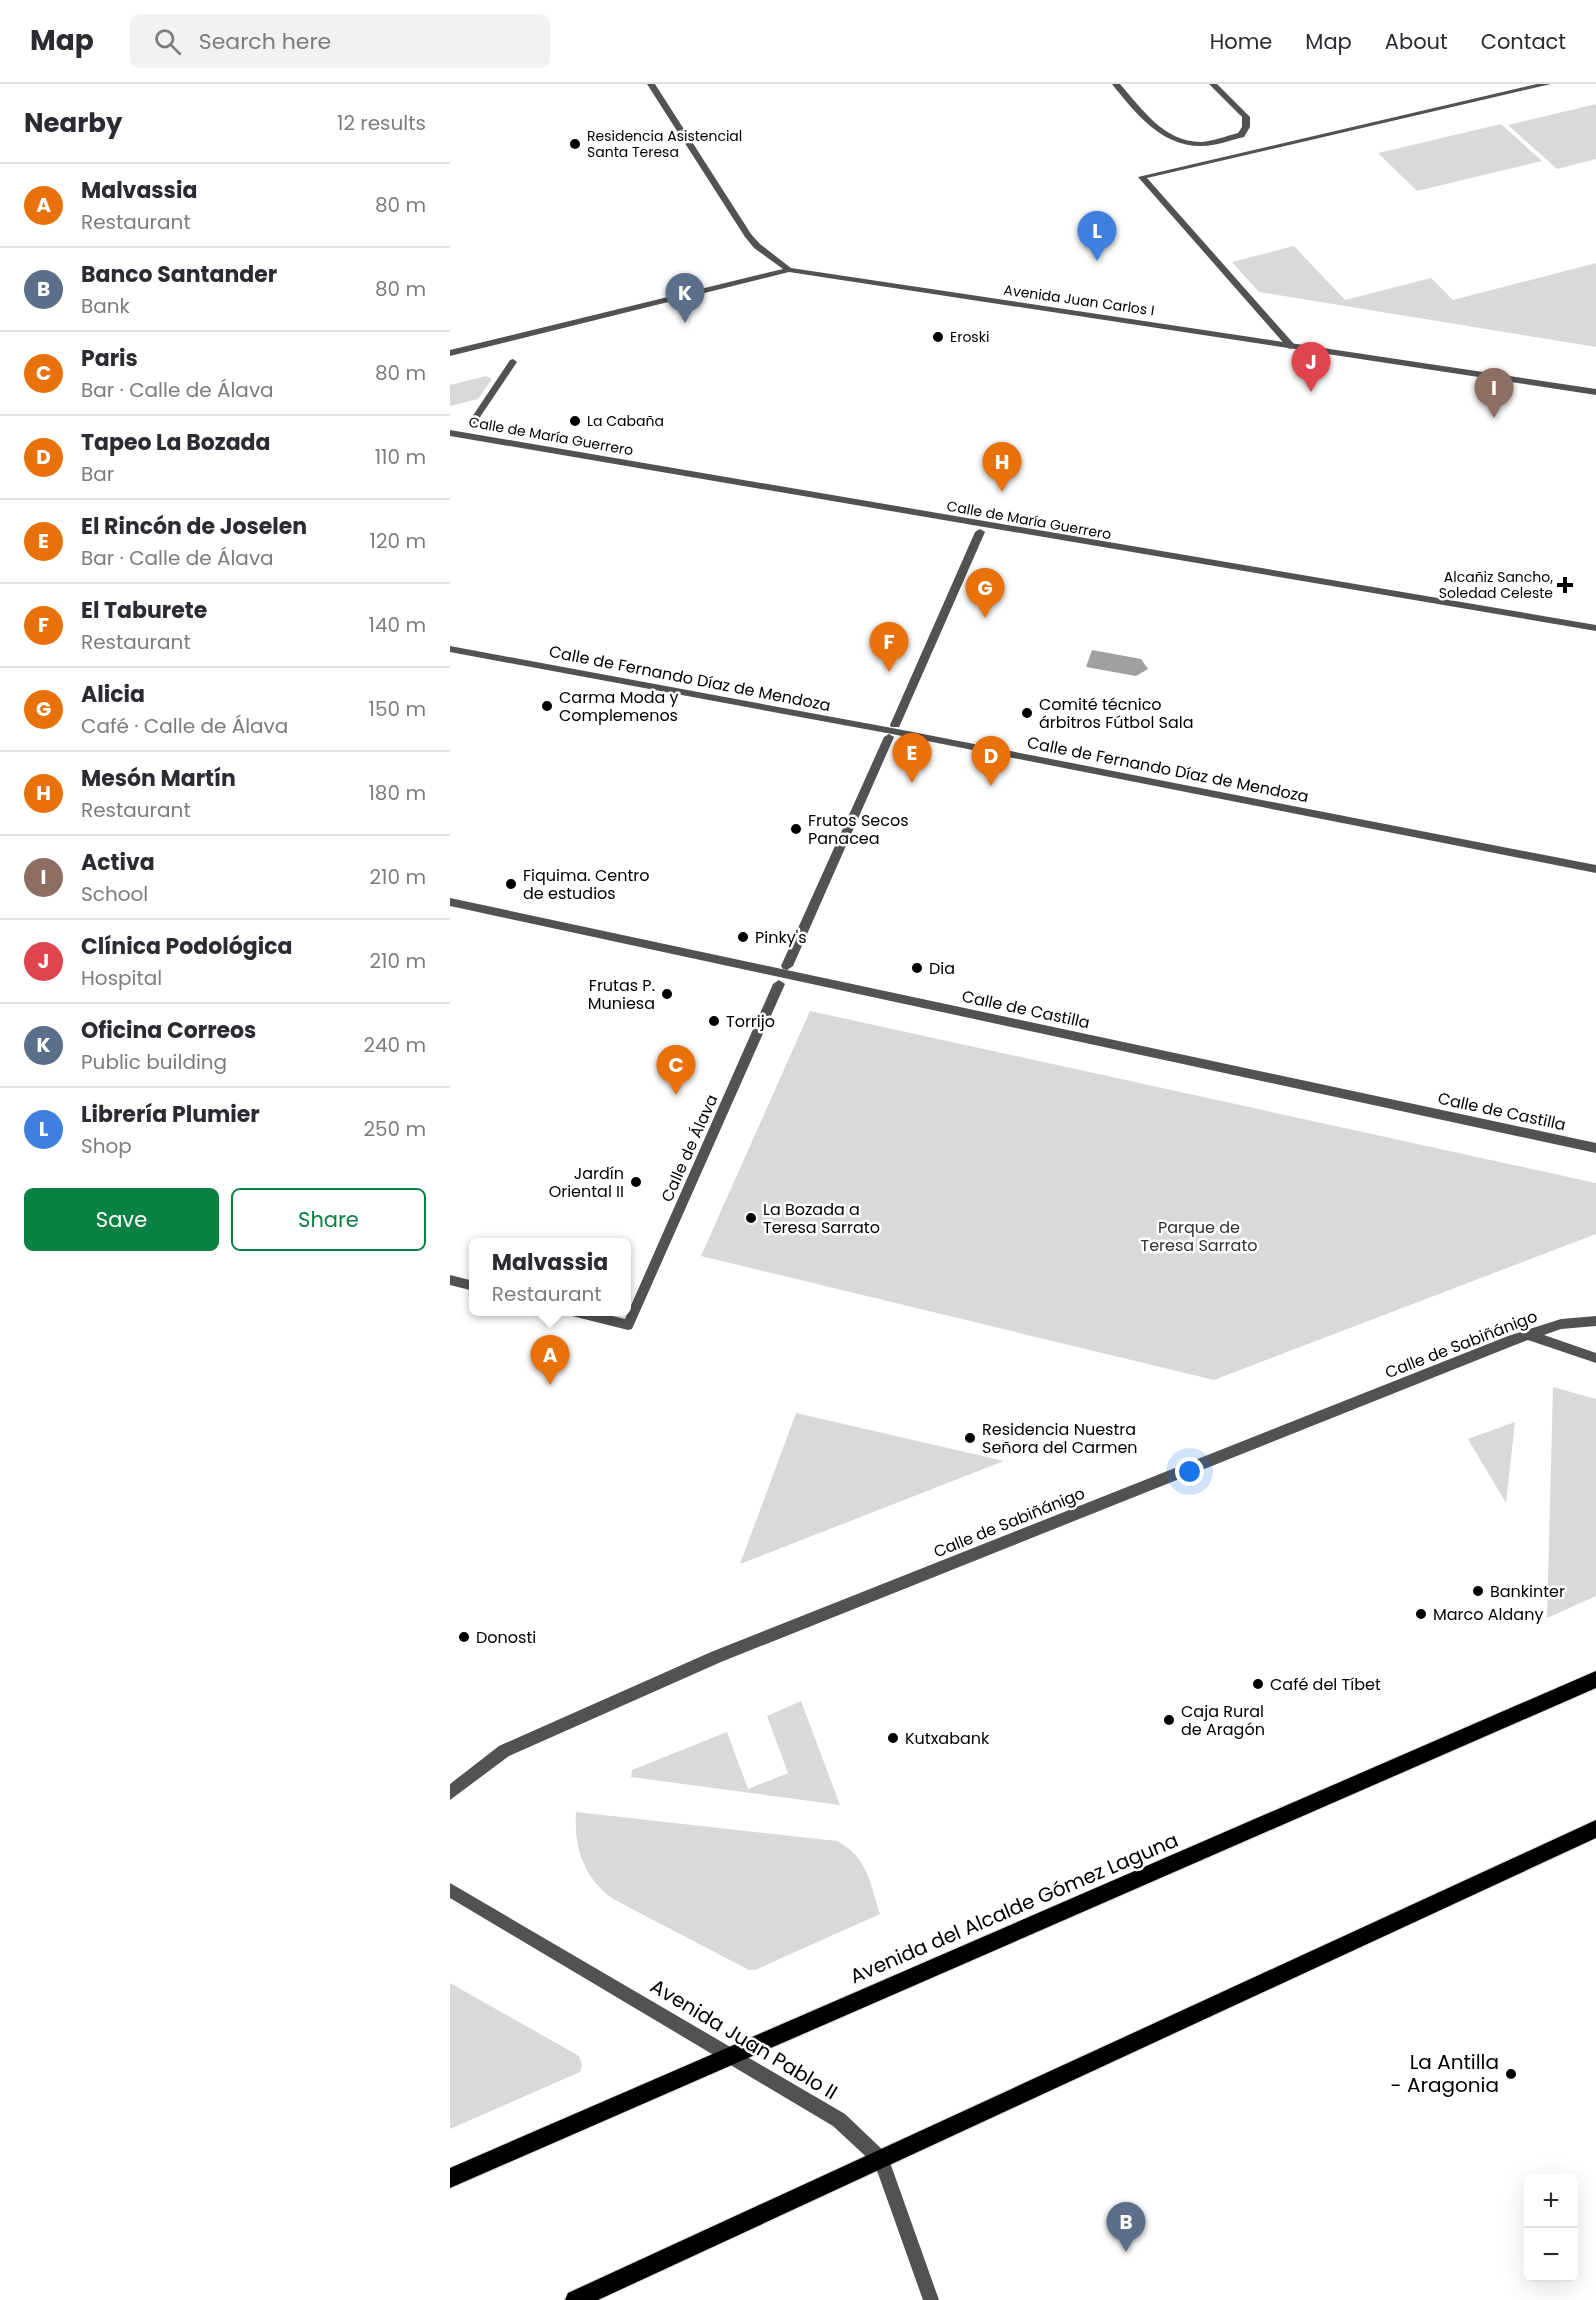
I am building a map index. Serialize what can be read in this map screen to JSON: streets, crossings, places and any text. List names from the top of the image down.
{
  "streets": {
    "main road": ["Avenida del Alcalde Gómez Laguna"],
    "street": [
      "Avenida Juan Carlos I",
      "Calle de María Guerrero",
      "Calle de Fernando Díaz de Mendoza",
      "Calle de Castilla",
      "Calle de Álava",
      "Calle de Sabiñánigo",
      "Avenida Juan Pablo II"
    ]
  },
  "crossings": [
    ["Avenida del Alcalde Gómez Laguna", "Avenida Juan Pablo II"]
  ],
  "parks": ["Parque de Teresa Sarrato"],
  "places": {
    "other": [
      "Residencia Asistencial Santa Teresa",
      "Eroski",
      "La Cabaña",
      "Carma Moda y Complemenos",
      "Comité técnico árbitros Fútbol Sala",
      "Frutos Secos Panacea",
      "Fiquima. Centro de estudios",
      "Pinky's",
      "Dia",
      "Frutas P. Muniesa",
      "Torrijo",
      "Jardín Oriental II",
      "La Bozada a Teresa Sarrato",
      "Residencia Nuestra Señora del Carmen",
      "Bankinter",
      "Marco Aldany",
      "Donosti",
      "Café del Tíbet",
      "Caja Rural de Aragón",
      "Kutxabank",
      "La Antilla - Aragonia"
    ],
    "health": ["Alcañiz Sancho, Soledad Celeste"]
  },
  "page": {
    "header": "Map",
    "search": "Search here",
    "nav": [
      "Home",
      "Map",
      "About",
      "Contact"
    ],
    "heading": ["Nearby", "12 results"],
    "list": [
      {
        "mark": "A",
        "name": "Malvassia",
        "note": "Restaurant",
        "value": "80 m"
      },
      {
        "mark": "B",
        "name": "Banco Santander",
        "note": "Bank",
        "value": "80 m"
      },
      {
        "mark": "C",
        "name": "Paris",
        "note": "Bar · Calle de Álava",
        "value": "80 m"
      },
      {
        "mark": "D",
        "name": "Tapeo La Bozada",
        "note": "Bar",
        "value": "110 m"
      },
      {
        "mark": "E",
        "name": "El Rincón de Joselen",
        "note": "Bar · Calle de Álava",
        "value": "120 m"
      },
      {
        "mark": "F",
        "name": "El Taburete",
        "note": "Restaurant",
        "value": "140 m"
      },
      {
        "mark": "G",
        "name": "Alicia",
        "note": "Café · Calle de Álava",
        "value": "150 m"
      },
      {
        "mark": "H",
        "name": "Mesón Martín",
        "note": "Restaurant",
        "value": "180 m"
      },
      {
        "mark": "I",
        "name": "Activa",
        "note": "School",
        "value": "210 m"
      },
      {
        "mark": "J",
        "name": "Clínica Podológica",
        "note": "Hospital",
        "value": "210 m"
      },
      {
        "mark": "K",
        "name": "Oficina Correos",
        "note": "Public building",
        "value": "240 m"
      },
      {
        "mark": "L",
        "name": "Librería Plumier",
        "note": "Shop",
        "value": "250 m"
      }
    ],
    "pins": [
      "L",
      "K",
      "J",
      "I",
      "H",
      "G",
      "F",
      "E",
      "D",
      "C",
      "A",
      "B"
    ],
    "buttons": ["Save", "Share"],
    "popup": ["Malvassia", "Restaurant"],
    "map_buttons": ["+", "−"]
  }
}
